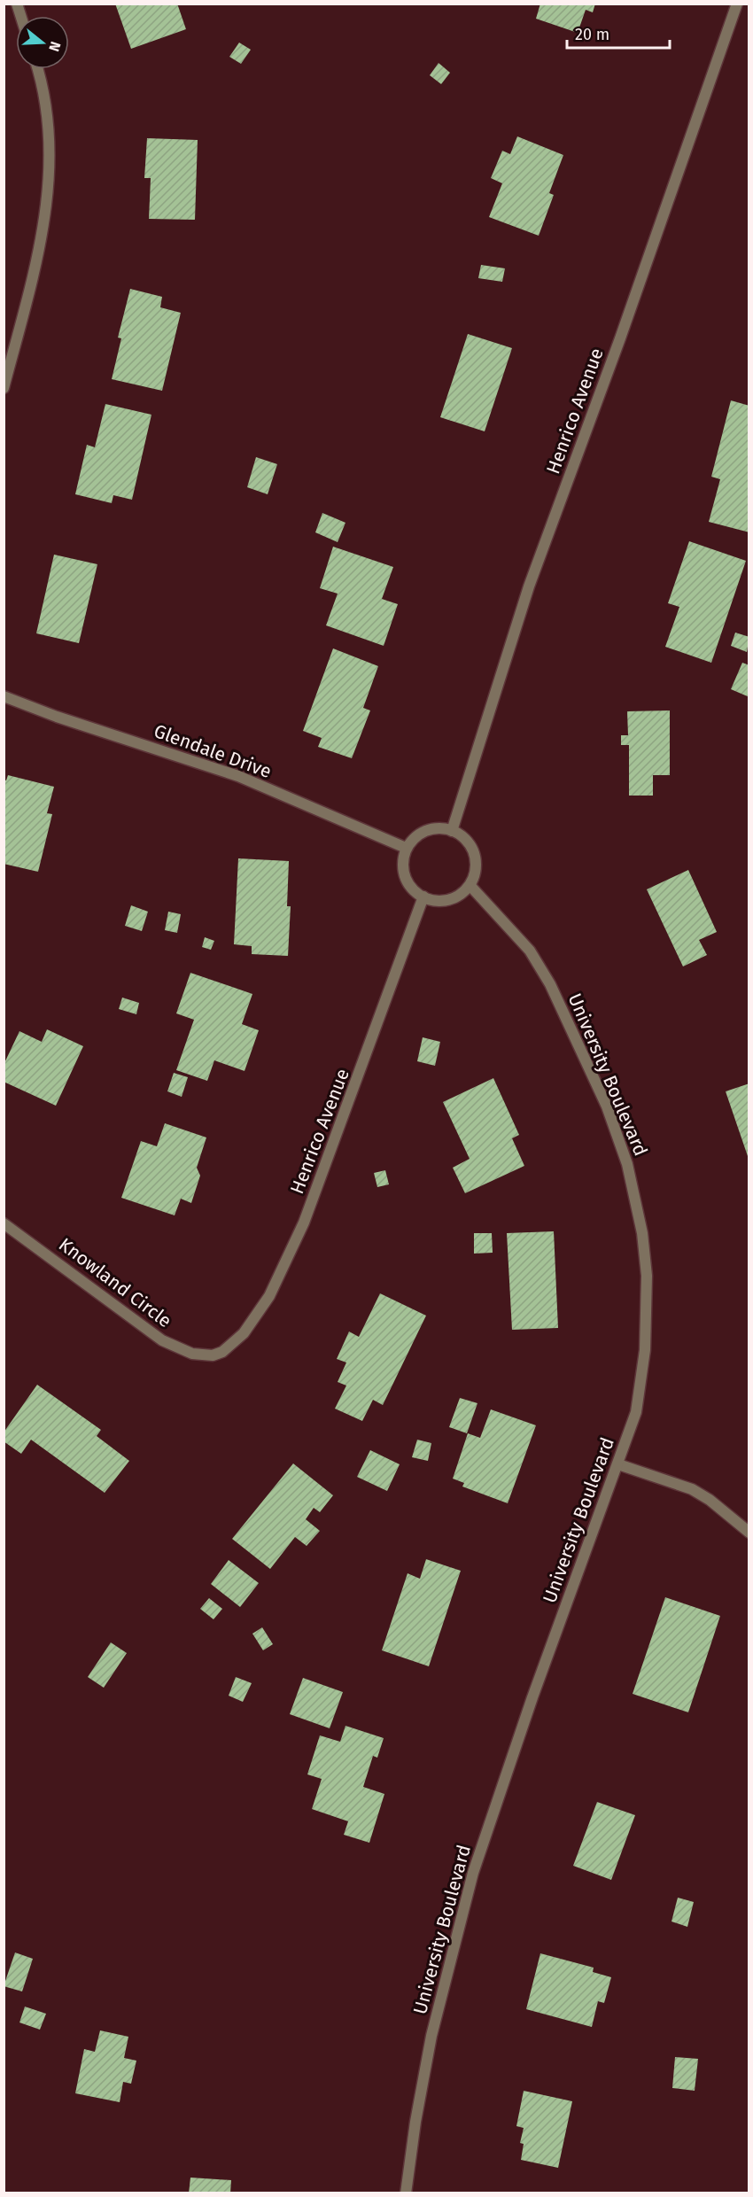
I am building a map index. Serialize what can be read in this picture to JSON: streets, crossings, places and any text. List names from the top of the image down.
{
  "streets": {
    "street": [
      "Henrico Avenue",
      "Glendale Drive",
      "University Boulevard",
      "Knowland Circle"
    ]
  },
  "crossings": [
    ["Henrico Avenue", "Glendale Drive"],
    ["Henrico Avenue", "University Boulevard"],
    ["Henrico Avenue", "Knowland Circle"],
    ["Glendale Drive", "University Boulevard"]
  ],
  "scale_bar": "20 m",
  "north": "right"
}
